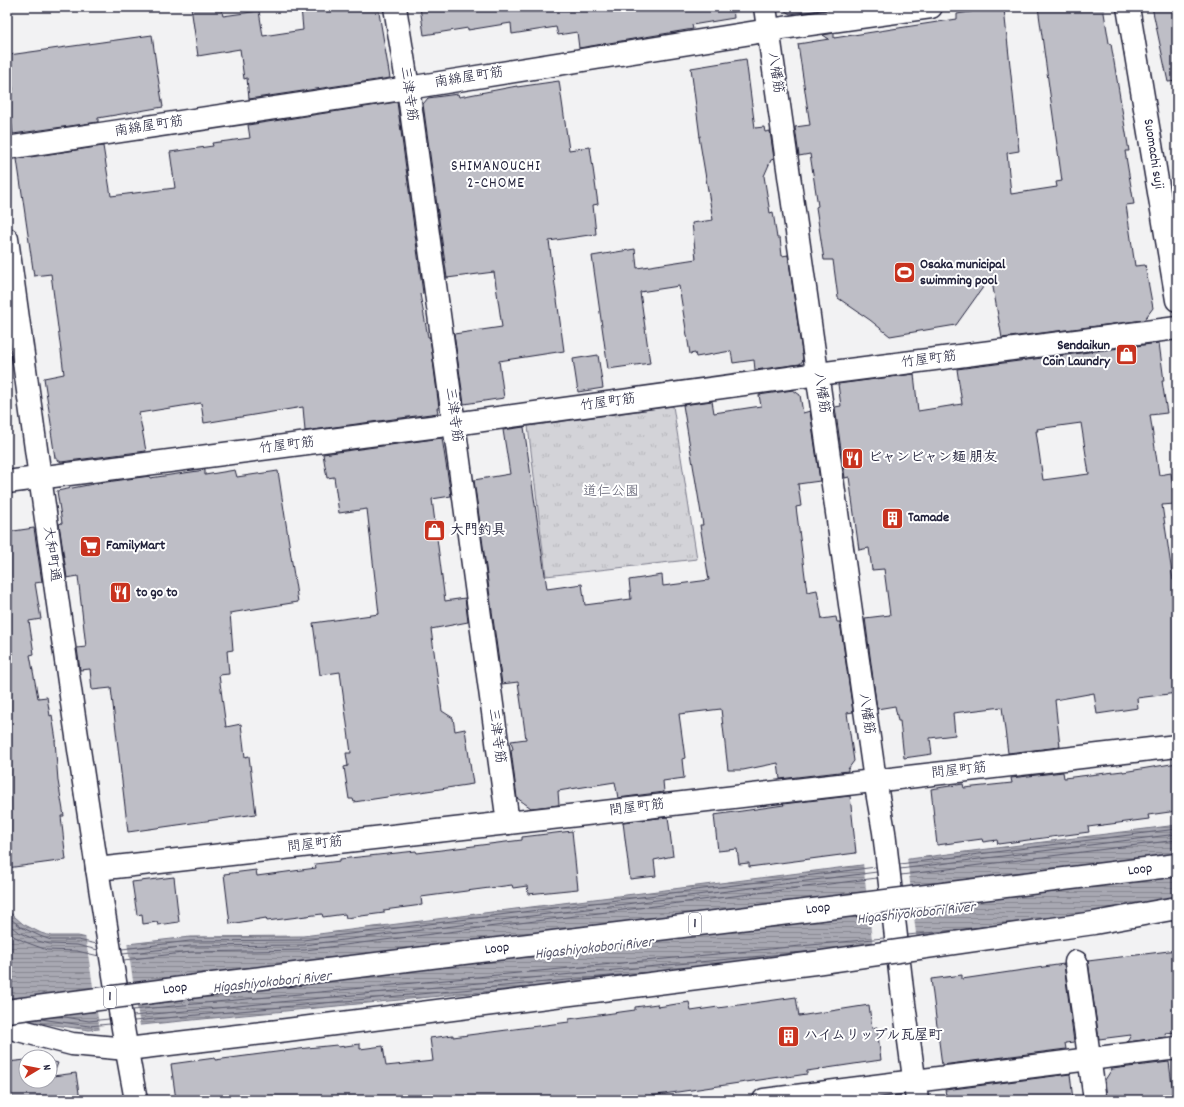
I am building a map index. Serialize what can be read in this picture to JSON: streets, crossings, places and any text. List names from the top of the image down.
{
  "streets": {
    "main road": [
      "八幡筋",
      "南綿屋町筋",
      "三津寺筋",
      "Suomachi suji",
      "竹屋町筋",
      "大和町通",
      "問屋町筋",
      "Loop",
      "1"
    ]
  },
  "crossings": [
    ["八幡筋", "南綿屋町筋"],
    ["八幡筋", "竹屋町筋"],
    ["八幡筋", "問屋町筋"],
    ["南綿屋町筋", "三津寺筋"],
    ["三津寺筋", "竹屋町筋"],
    ["三津寺筋", "問屋町筋"],
    ["竹屋町筋", "大和町通"],
    ["大和町通", "問屋町筋"]
  ],
  "districts": ["SHIMANOUCHI 2-CHOME"],
  "water": ["Higashiyokobori River"],
  "parks": ["道仁公園"],
  "places": {
    "sports": ["Osaka municipal swimming pool"],
    "shop": ["Sendaikun Coin Laundry", "大門釣具"],
    "restaurant": ["ビャンビャン麺 朋友", "to go to"],
    "building": ["Tamade", "ハイムリップル瓦屋町"],
    "supermarket": ["FamilyMart"]
  },
  "north": "right"
}
